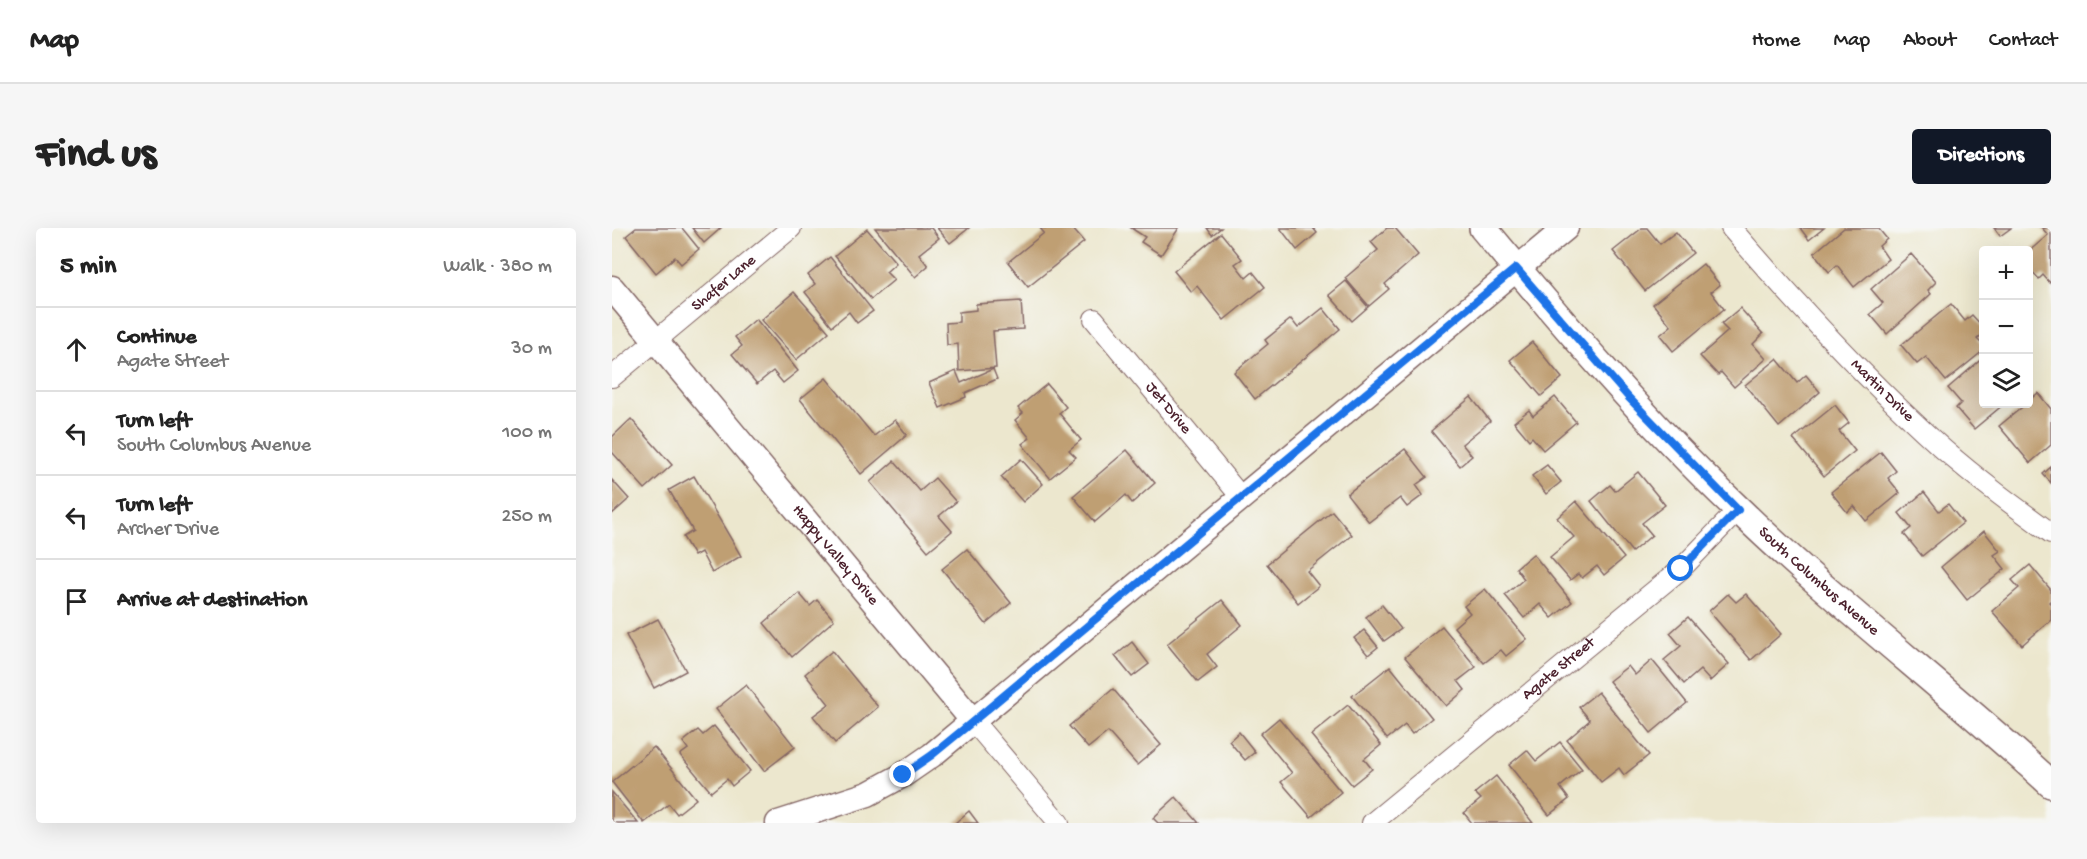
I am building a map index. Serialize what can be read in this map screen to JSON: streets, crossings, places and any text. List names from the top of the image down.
{
  "streets": {
    "main road": ["South Columbus Avenue"],
    "street": [
      "Shafer Lane",
      "Martin Drive",
      "Jet Drive",
      "Happy Valley Drive",
      "Agate Street"
    ]
  },
  "crossings": [
    ["Shafer Lane", "Happy Valley Drive"],
    ["South Columbus Avenue", "Agate Street"]
  ],
  "page": {
    "header": "Map",
    "nav": [
      "Home",
      "Map",
      "About",
      "Contact"
    ],
    "buttons": "Directions",
    "title": "Find us",
    "heading": ["5 min", "Walk · 380 m"],
    "map_buttons": ["+", "−"],
    "list": [
      ["Continue", "Agate Street", "30 m"],
      ["Turn left", "South Columbus Avenue", "100 m"],
      ["Turn left", "Archer Drive", "250 m"],
      "Arrive at destination"
    ]
  }
}
